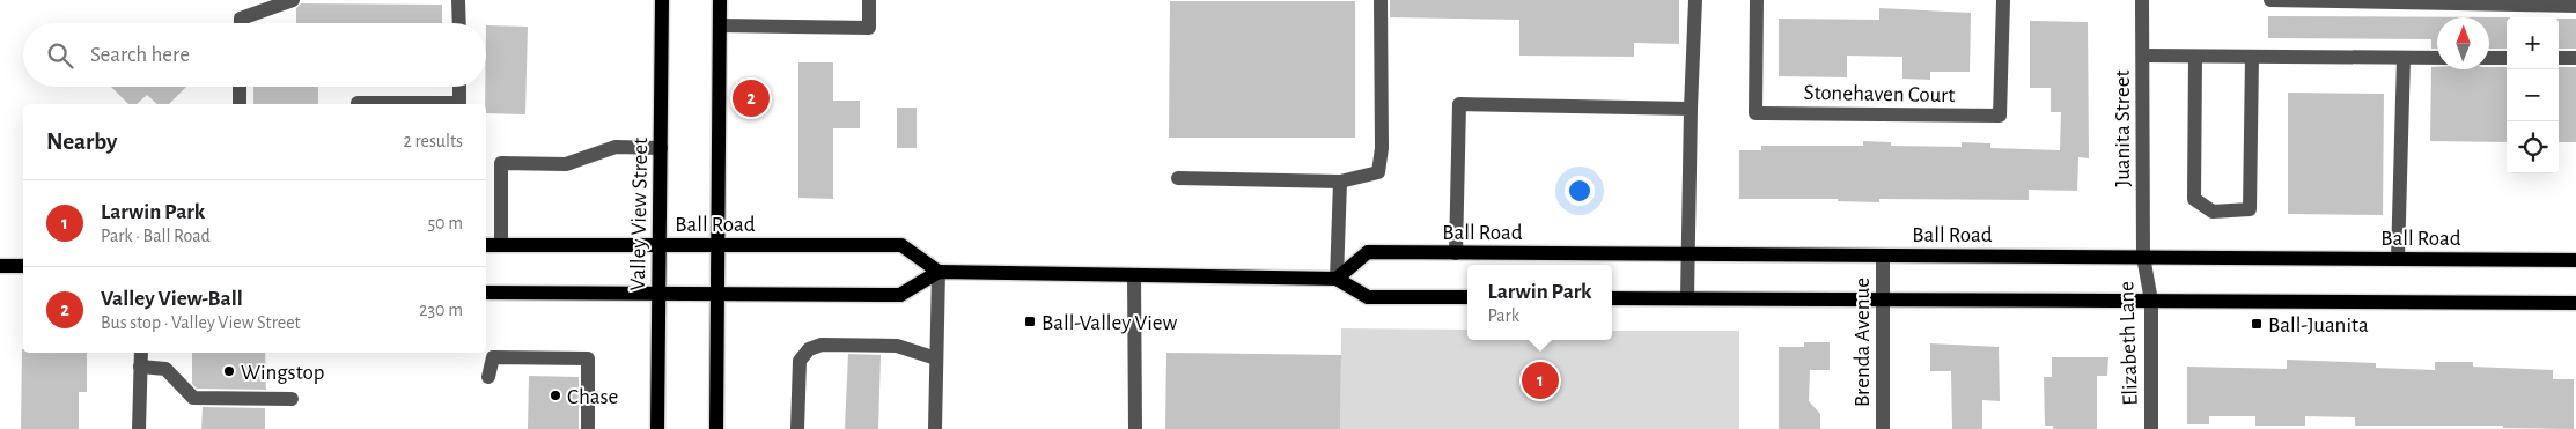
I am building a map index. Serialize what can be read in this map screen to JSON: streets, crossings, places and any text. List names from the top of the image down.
{
  "streets": {
    "main road": ["Valley View Street", "Ball Road"],
    "street": [
      "Stonehaven Court",
      "Juanita Street",
      "Brenda Avenue",
      "Elizabeth Lane"
    ]
  },
  "crossings": [
    ["Juanita Street", "Ball Road"],
    ["Juanita Street", "Elizabeth Lane"],
    ["Valley View Street", "Ball Road"],
    ["Ball Road", "Brenda Avenue"],
    ["Ball Road", "Elizabeth Lane"]
  ],
  "places": {
    "transit": ["Ball-Valley View", "Ball-Juanita"],
    "other": ["Wingstop", "Chase"]
  },
  "north": "top",
  "page": {
    "map_buttons": ["+", "−"],
    "search": "Search here",
    "pins": ["2", "1"],
    "heading": ["Nearby", "2 results"],
    "list": [
      {
        "mark": "1",
        "name": "Larwin Park",
        "note": "Park · Ball Road",
        "value": "50 m"
      },
      {
        "mark": "2",
        "name": "Valley View-Ball",
        "note": "Bus stop · Valley View Street",
        "value": "230 m"
      }
    ],
    "popup": ["Larwin Park", "Park"]
  }
}
